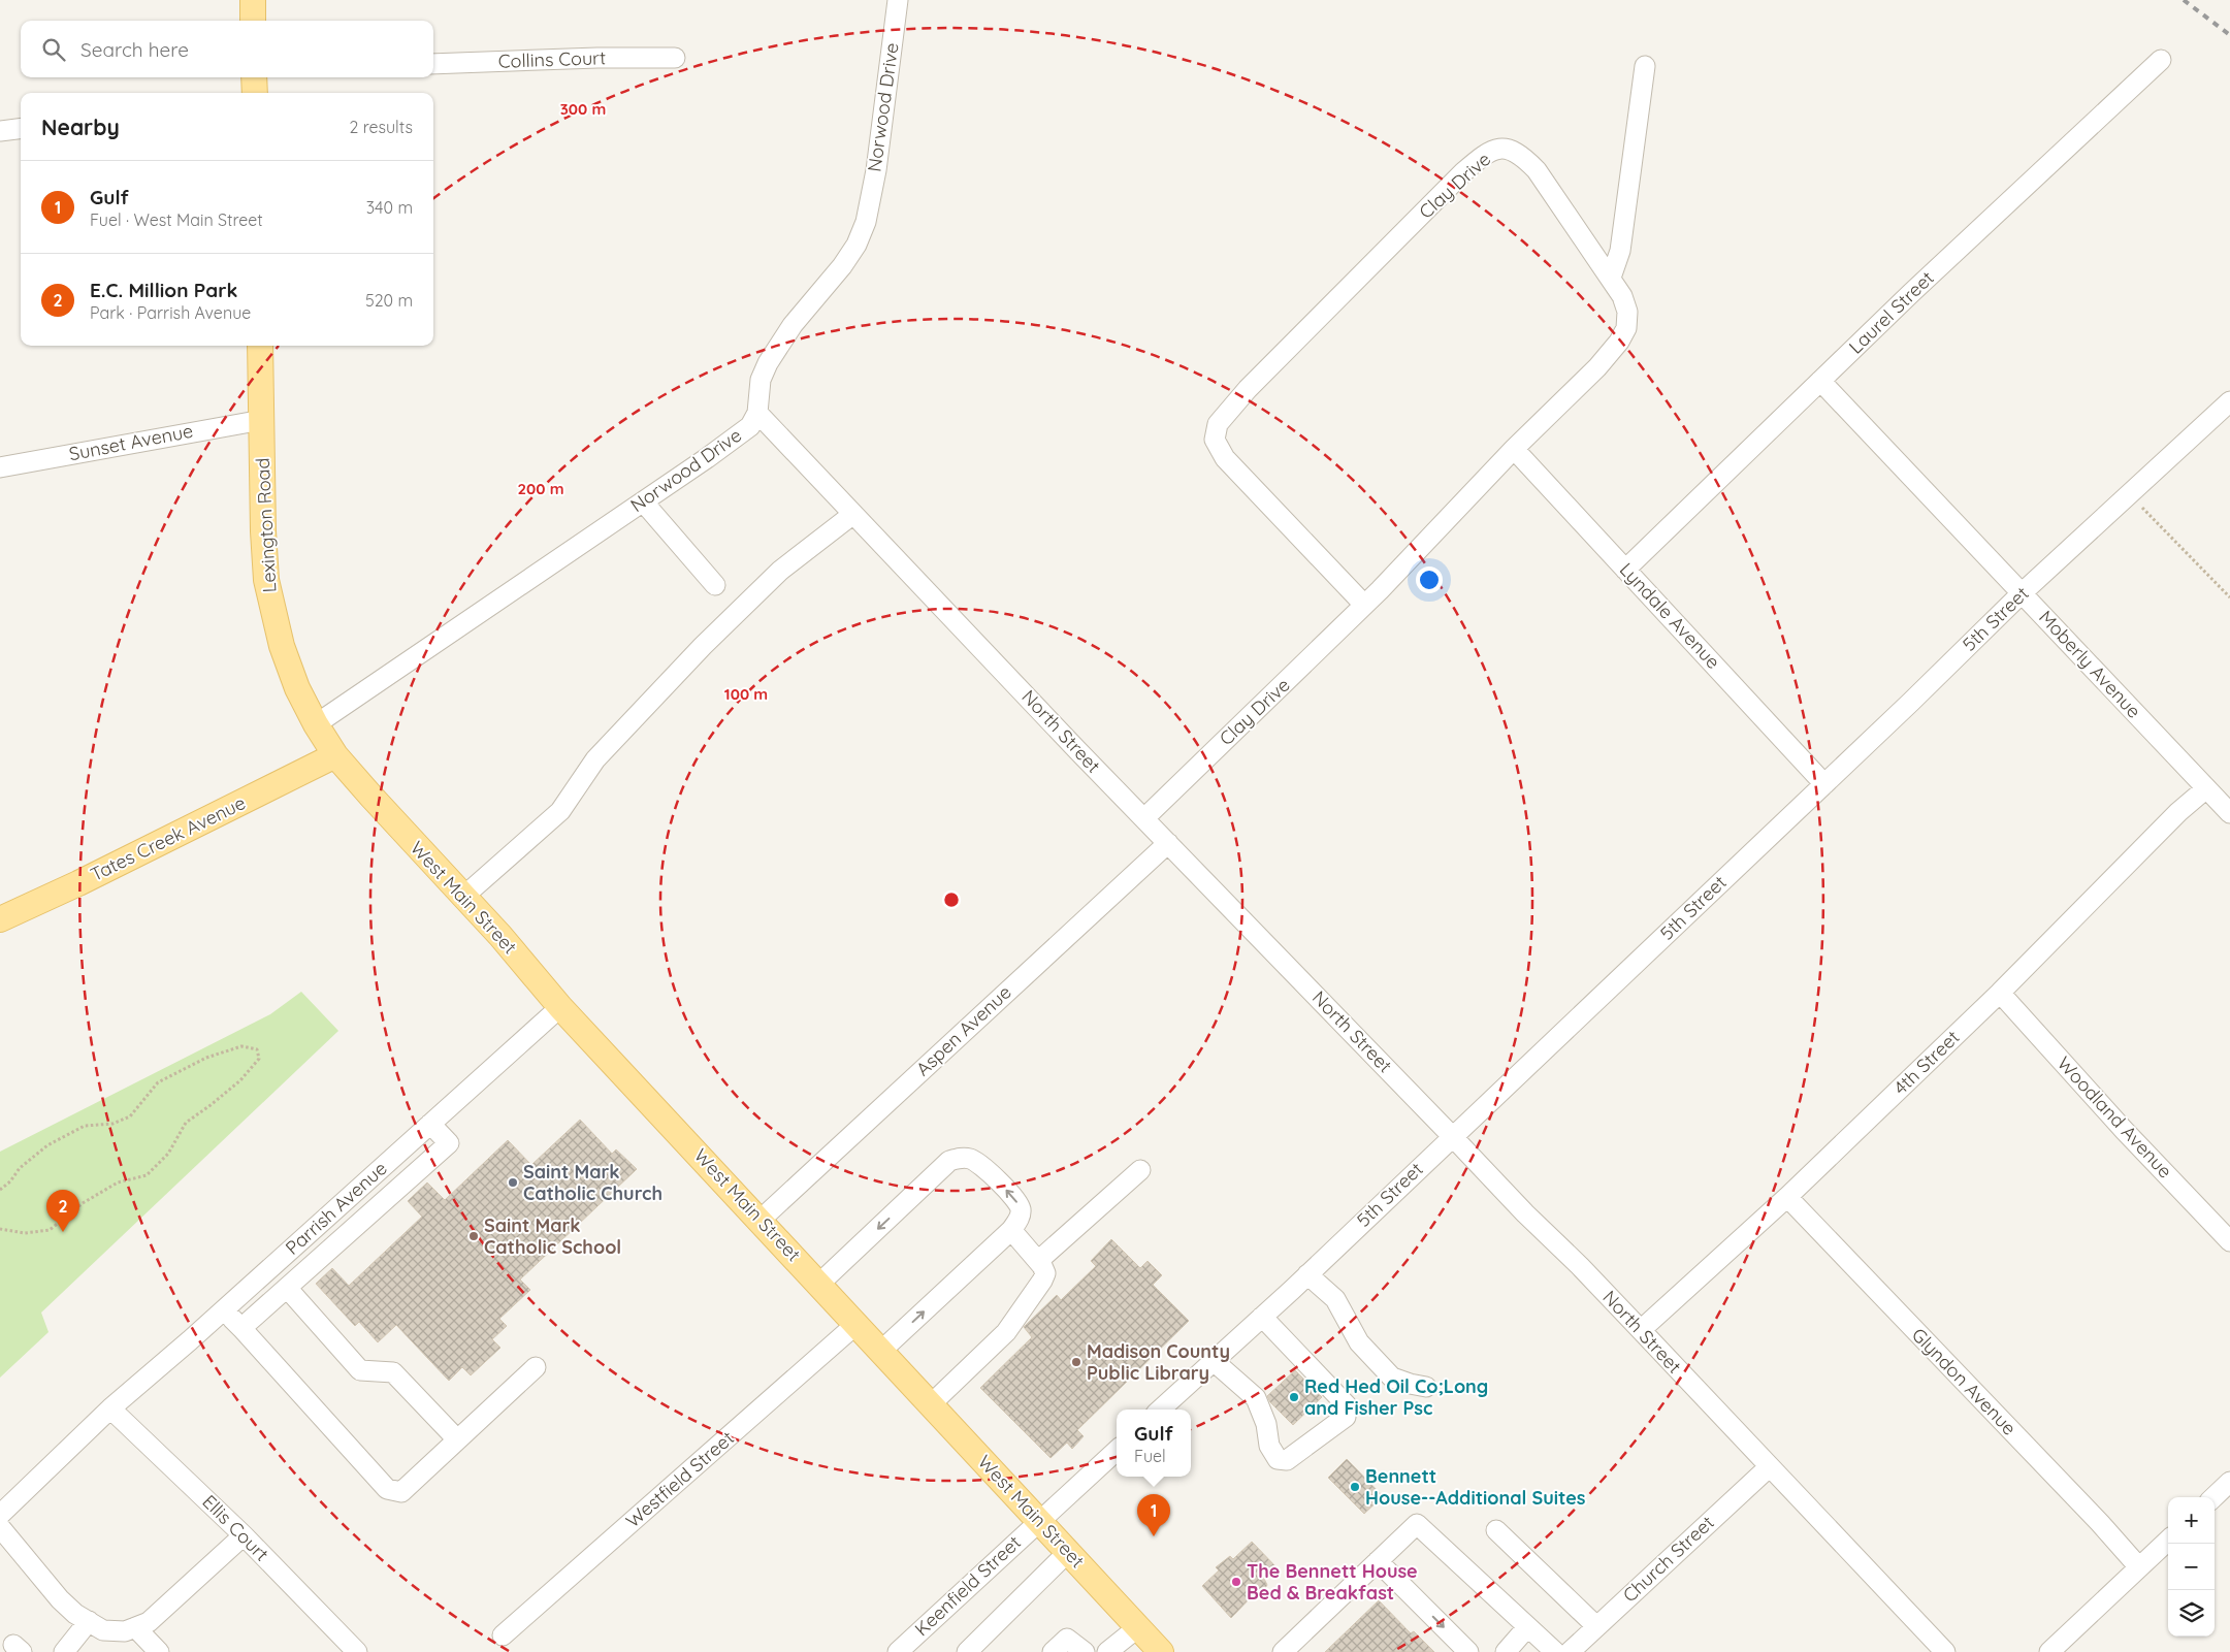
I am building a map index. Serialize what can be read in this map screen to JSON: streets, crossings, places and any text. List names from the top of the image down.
{
  "streets": {
    "main road": ["Lexington Road", "Tates Creek Avenue", "West Main Street"],
    "street": [
      "Collins Court",
      "Norwood Drive",
      "Clay Drive",
      "Laurel Street",
      "Sunset Avenue",
      "Lyndale Avenue",
      "5th Street",
      "Moberly Avenue",
      "North Street",
      "Aspen Avenue",
      "4th Street",
      "Woodland Avenue",
      "Parrish Avenue",
      "Glyndon Avenue",
      "Westfield Street",
      "Ellis Court",
      "Church Street",
      "Keenfield Street"
    ]
  },
  "crossings": [
    ["Norwood Drive", "Lexington Road"],
    ["Norwood Drive", "North Street"],
    ["Clay Drive", "Lyndale Avenue"],
    ["Clay Drive", "North Street"],
    ["Laurel Street", "Lyndale Avenue"],
    ["Laurel Street", "Moberly Avenue"],
    ["Sunset Avenue", "Lexington Road"],
    ["Lexington Road", "Tates Creek Avenue"],
    ["Lexington Road", "West Main Street"],
    ["Lyndale Avenue", "5th Street"],
    ["5th Street", "Moberly Avenue"],
    ["5th Street", "North Street"],
    ["Moberly Avenue", "4th Street"],
    ["North Street", "Aspen Avenue"],
    ["North Street", "4th Street"],
    ["North Street", "Church Street"],
    ["Tates Creek Avenue", "West Main Street"],
    ["West Main Street", "Aspen Avenue"],
    ["West Main Street", "Parrish Avenue"],
    ["West Main Street", "Westfield Street"],
    ["West Main Street", "Keenfield Street"],
    ["4th Street", "Woodland Avenue"],
    ["4th Street", "Glyndon Avenue"],
    ["Parrish Avenue", "Ellis Court"]
  ],
  "places": [
    "Saint Mark Catholic Church",
    "Saint Mark Catholic School",
    "Madison County Public Library",
    "Red Hed Oil Co;Long and Fisher Psc",
    "Bennett House--Additional Suites",
    "The Bennett House Bed & Breakfast"
  ],
  "page": {
    "search": "Search here",
    "heading": ["Nearby", "2 results"],
    "list": [
      {
        "mark": "1",
        "name": "Gulf",
        "note": "Fuel · West Main Street",
        "value": "340 m"
      },
      {
        "mark": "2",
        "name": "E.C. Million Park",
        "note": "Park · Parrish Avenue",
        "value": "520 m"
      }
    ],
    "pins": ["2", "1"],
    "popup": ["Gulf", "Fuel"],
    "map_buttons": ["+", "−"]
  },
  "rings": ["300 m", "200 m", "100 m"]
}
